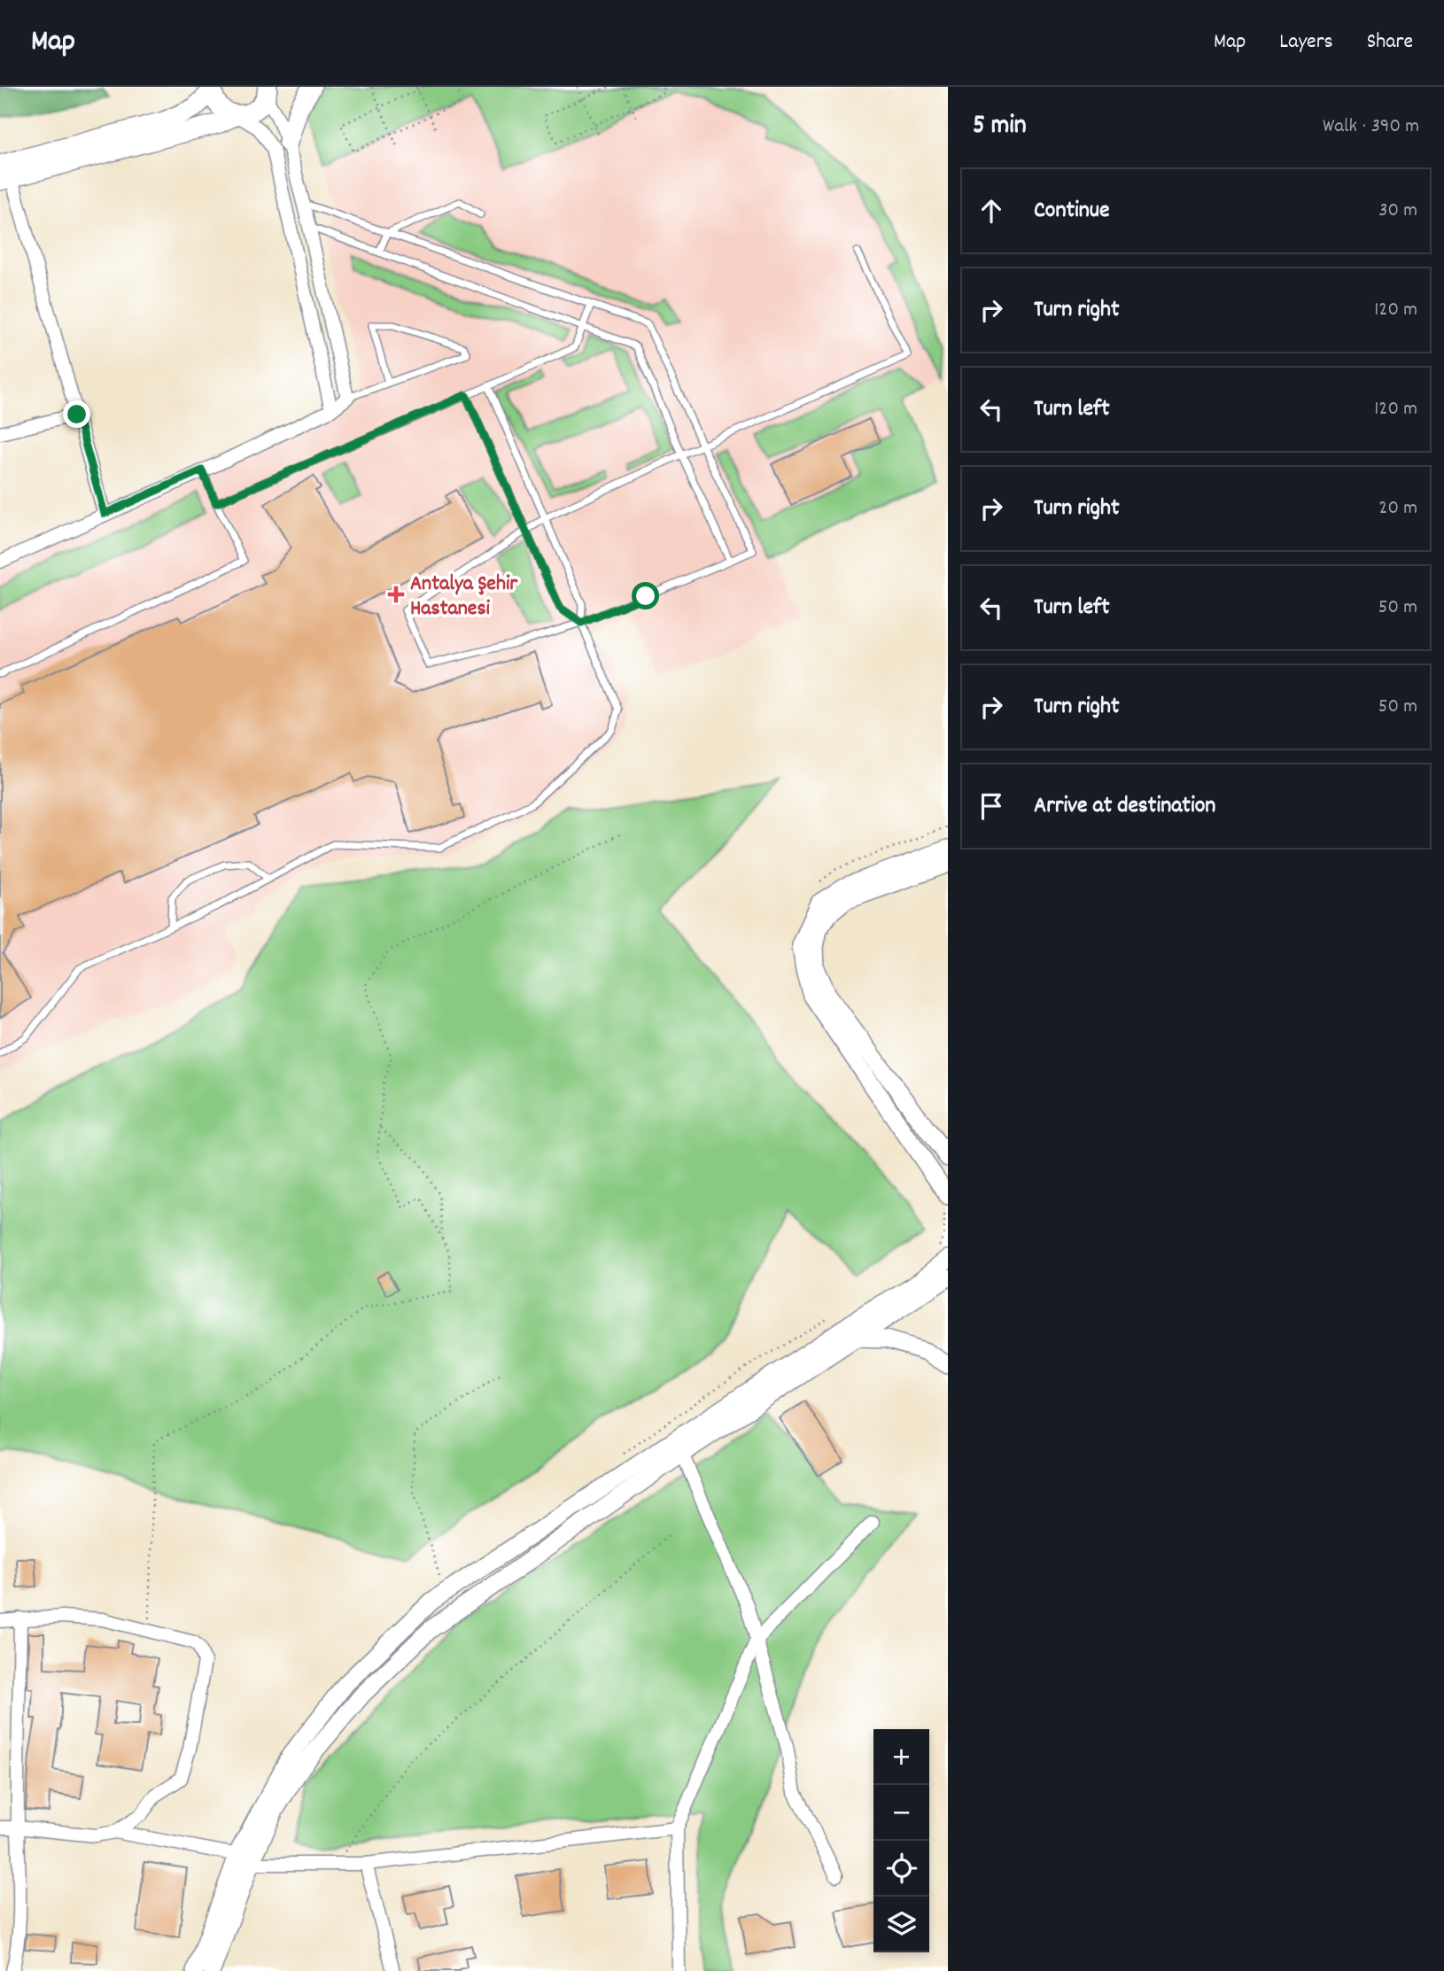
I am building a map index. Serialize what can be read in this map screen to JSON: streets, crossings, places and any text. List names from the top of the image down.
{
  "places": {
    "health": ["Antalya Şehir Hastanesi"]
  },
  "page": {
    "header": "Map",
    "nav": ["Map", "Layers", "Share"],
    "heading": ["5 min", "Walk · 390 m"],
    "list": [
      ["Continue", "30 m"],
      ["Turn right", "120 m"],
      ["Turn left", "120 m"],
      ["Turn right", "20 m"],
      ["Turn left", "50 m"],
      ["Turn right", "50 m"],
      "Arrive at destination"
    ],
    "map_buttons": ["+", "−"]
  }
}
